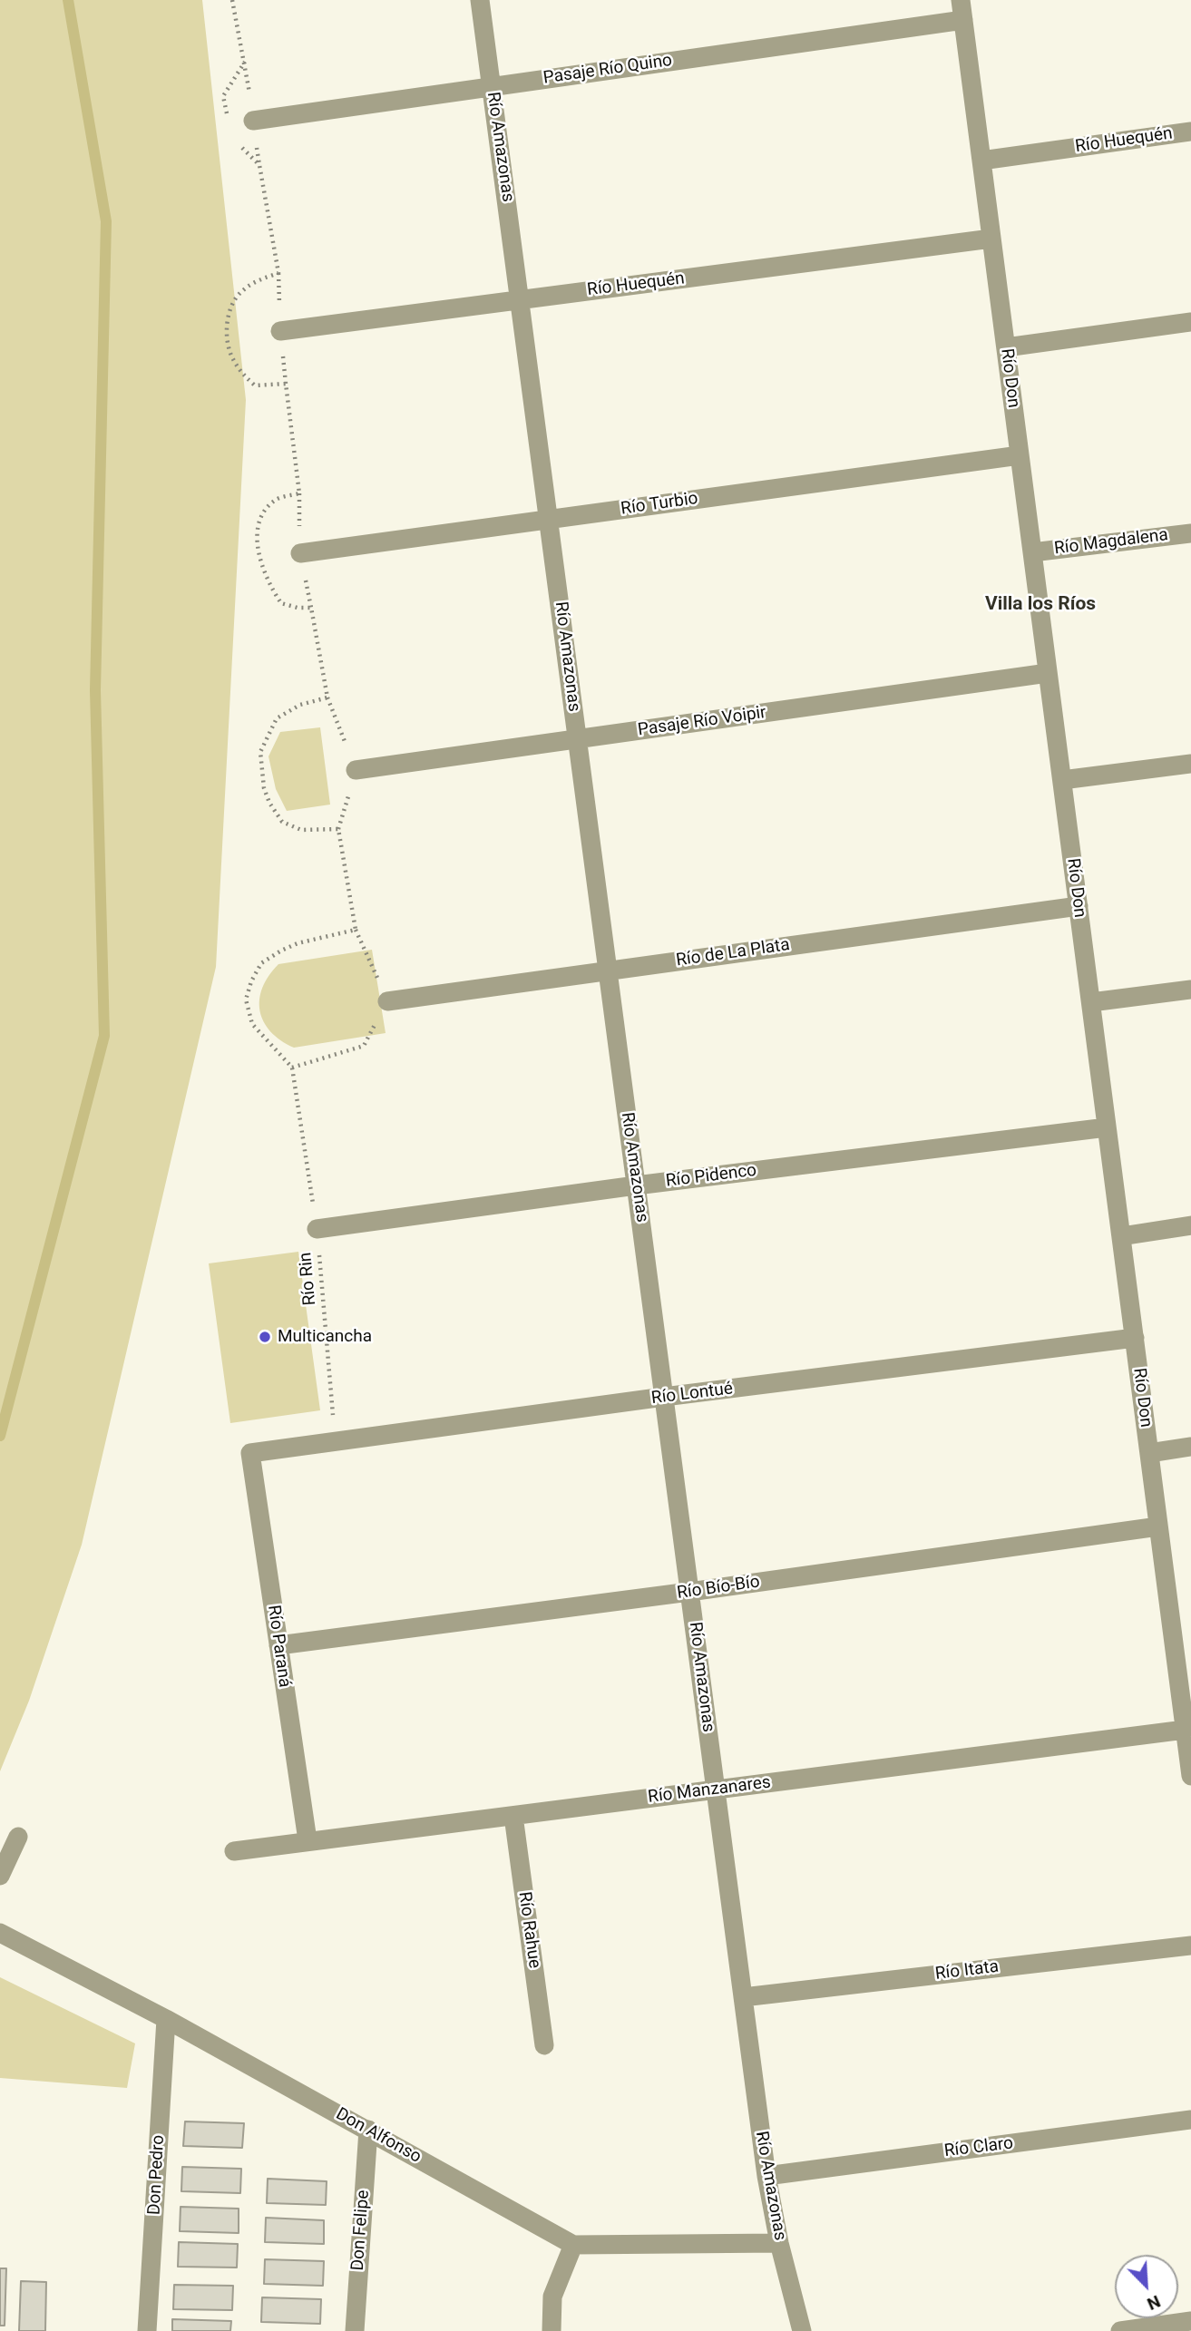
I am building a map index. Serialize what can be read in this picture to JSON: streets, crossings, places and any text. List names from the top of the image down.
{
  "streets": {
    "street": [
      "Pasaje Río Quino",
      "Río Huequén",
      "Río Amazonas",
      "Río Don",
      "Río Turbio",
      "Río Magdalena",
      "Pasaje Río Voipir",
      "Río de La Plata",
      "Río Pidenco",
      "Río Lontué",
      "Río Bío-Bío",
      "Río Paraná",
      "Río Manzanares",
      "Río Rahue",
      "Río Itata",
      "Don Alfonso",
      "Río Claro",
      "Don Pedro",
      "Don Felipe"
    ],
    "path": ["Río Rin"]
  },
  "crossings": [
    ["Pasaje Río Quino", "Río Amazonas"],
    ["Pasaje Río Quino", "Río Don"],
    ["Río Huequén", "Río Amazonas"],
    ["Río Huequén", "Río Don"],
    ["Río Amazonas", "Río Turbio"],
    ["Río Amazonas", "Pasaje Río Voipir"],
    ["Río Amazonas", "Río de La Plata"],
    ["Río Amazonas", "Río Pidenco"],
    ["Río Amazonas", "Río Lontué"],
    ["Río Amazonas", "Río Bío-Bío"],
    ["Río Amazonas", "Río Manzanares"],
    ["Río Amazonas", "Río Itata"],
    ["Río Amazonas", "Don Alfonso"],
    ["Río Amazonas", "Río Claro"],
    ["Río Don", "Río Turbio"],
    ["Río Don", "Río Magdalena"],
    ["Río Don", "Pasaje Río Voipir"],
    ["Río Don", "Río de La Plata"],
    ["Río Don", "Río Pidenco"],
    ["Río Don", "Río Lontué"],
    ["Río Don", "Río Bío-Bío"],
    ["Río Don", "Río Manzanares"],
    ["Río de La Plata", "Río Rin"],
    ["Río Pidenco", "Río Rin"],
    ["Río Rin", "Río Lontué"],
    ["Río Lontué", "Río Paraná"],
    ["Río Bío-Bío", "Río Paraná"],
    ["Río Paraná", "Río Manzanares"],
    ["Río Manzanares", "Río Rahue"],
    ["Don Alfonso", "Don Pedro"],
    ["Don Alfonso", "Don Felipe"]
  ],
  "districts": ["Villa los Ríos"],
  "places": ["Multicancha"],
  "north": "bottom right"
}
